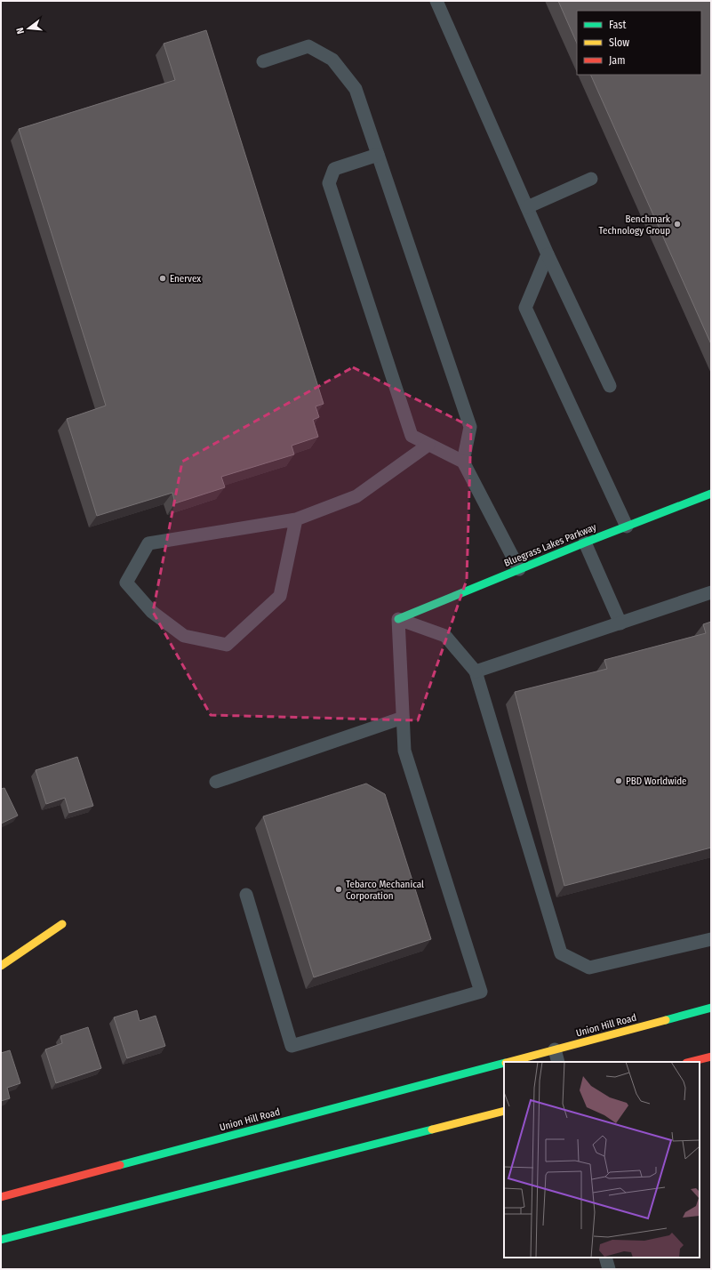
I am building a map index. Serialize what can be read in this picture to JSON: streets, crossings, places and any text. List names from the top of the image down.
{
  "streets": {
    "street": ["Bluegrass Lakes Parkway", "Union Hill Road"]
  },
  "places": [
    "Benchmark Technology Group",
    "Enervex",
    "PBD Worldwide",
    "Tebarco Mechanical Corporation"
  ],
  "legend": ["Fast", "Slow", "Jam"],
  "north": "left"
}
